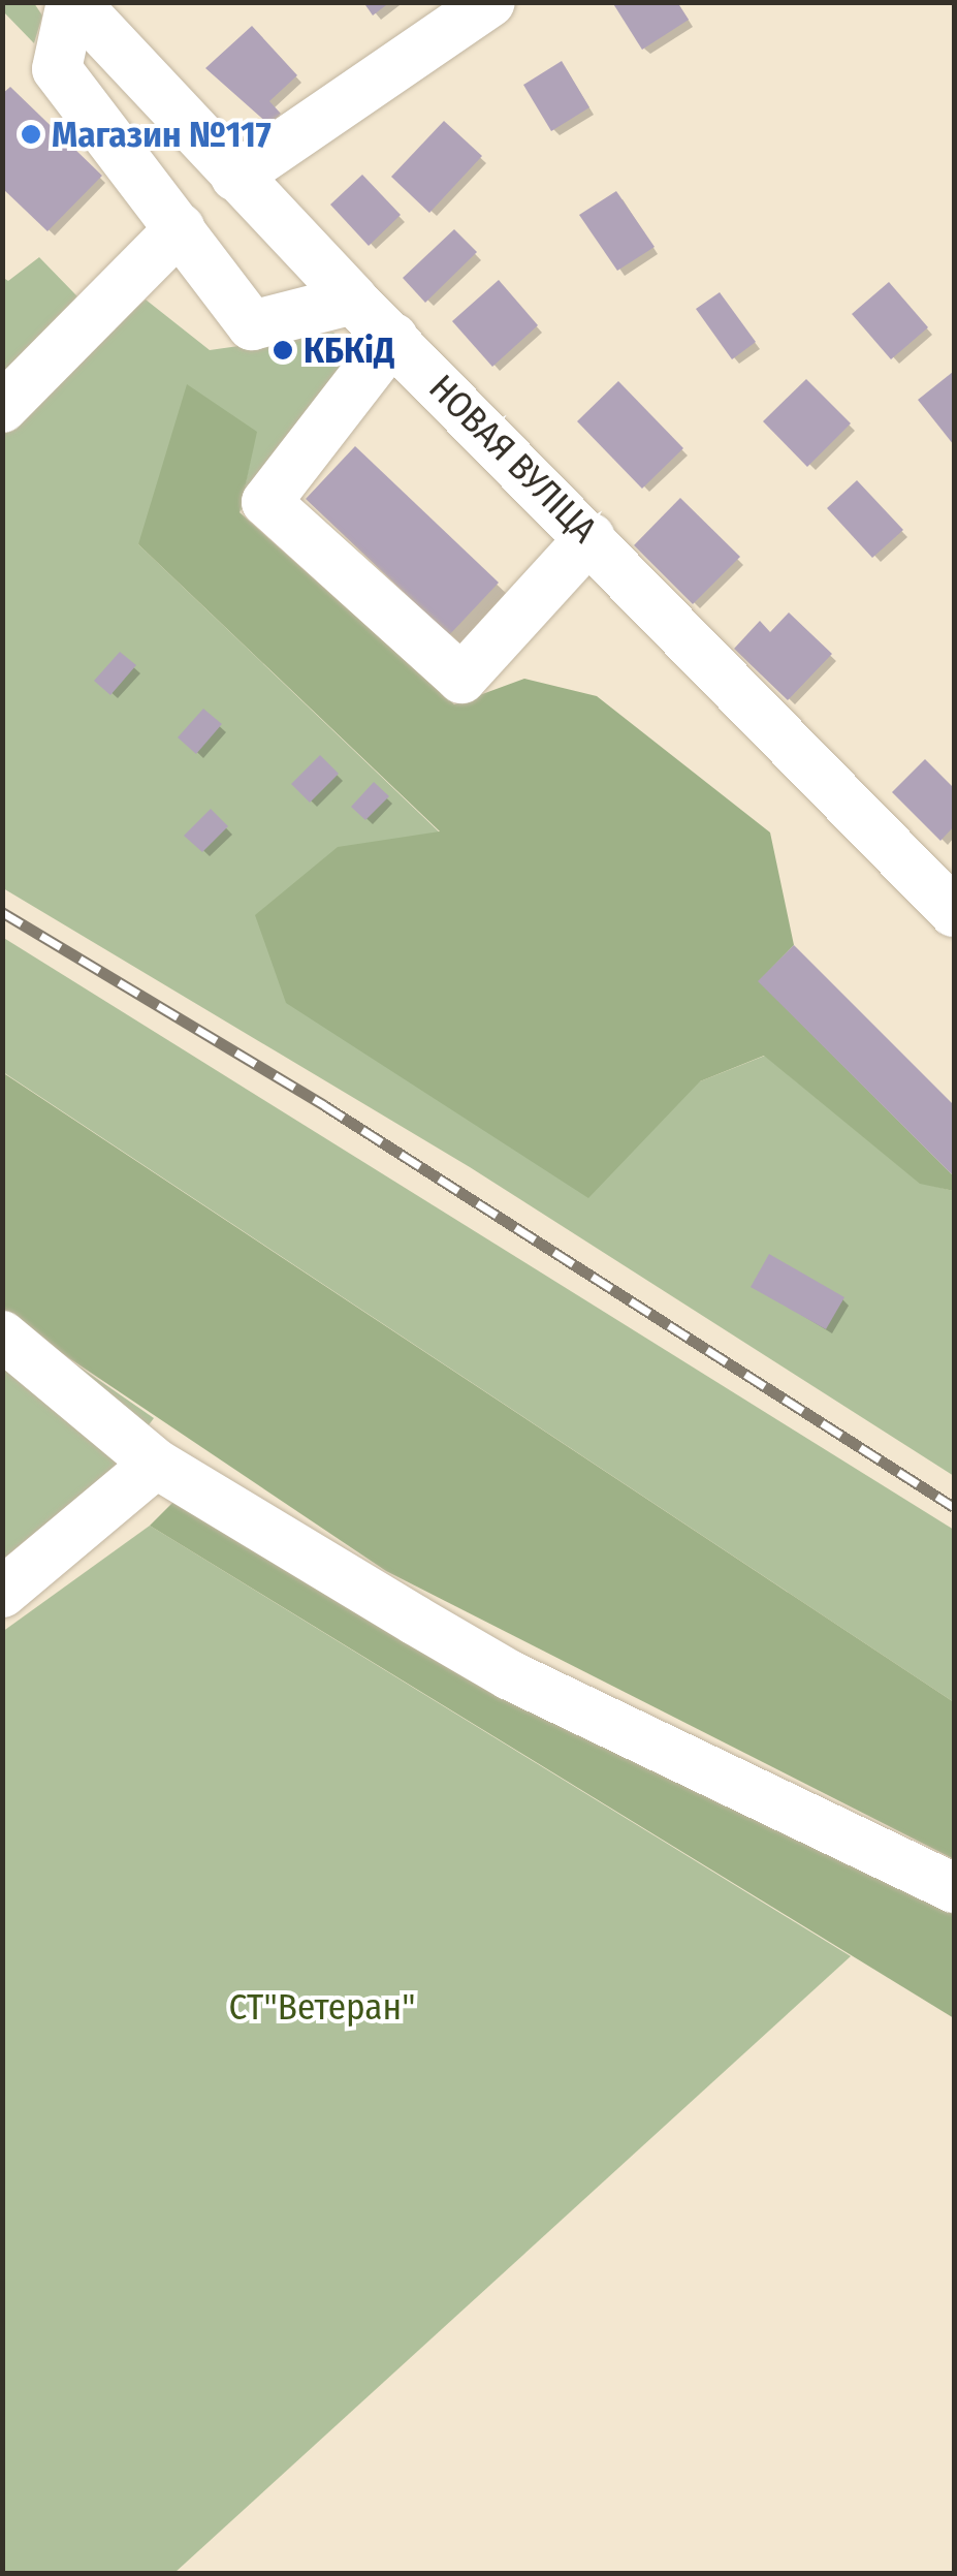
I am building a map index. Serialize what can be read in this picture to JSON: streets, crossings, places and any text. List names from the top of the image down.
{
  "streets": {
    "street": ["НОВАЯ ВУЛІЦА"]
  },
  "parks": ["СТ\"Ветеран\""],
  "places": ["Магазин №117", "КБКіД"]
}
